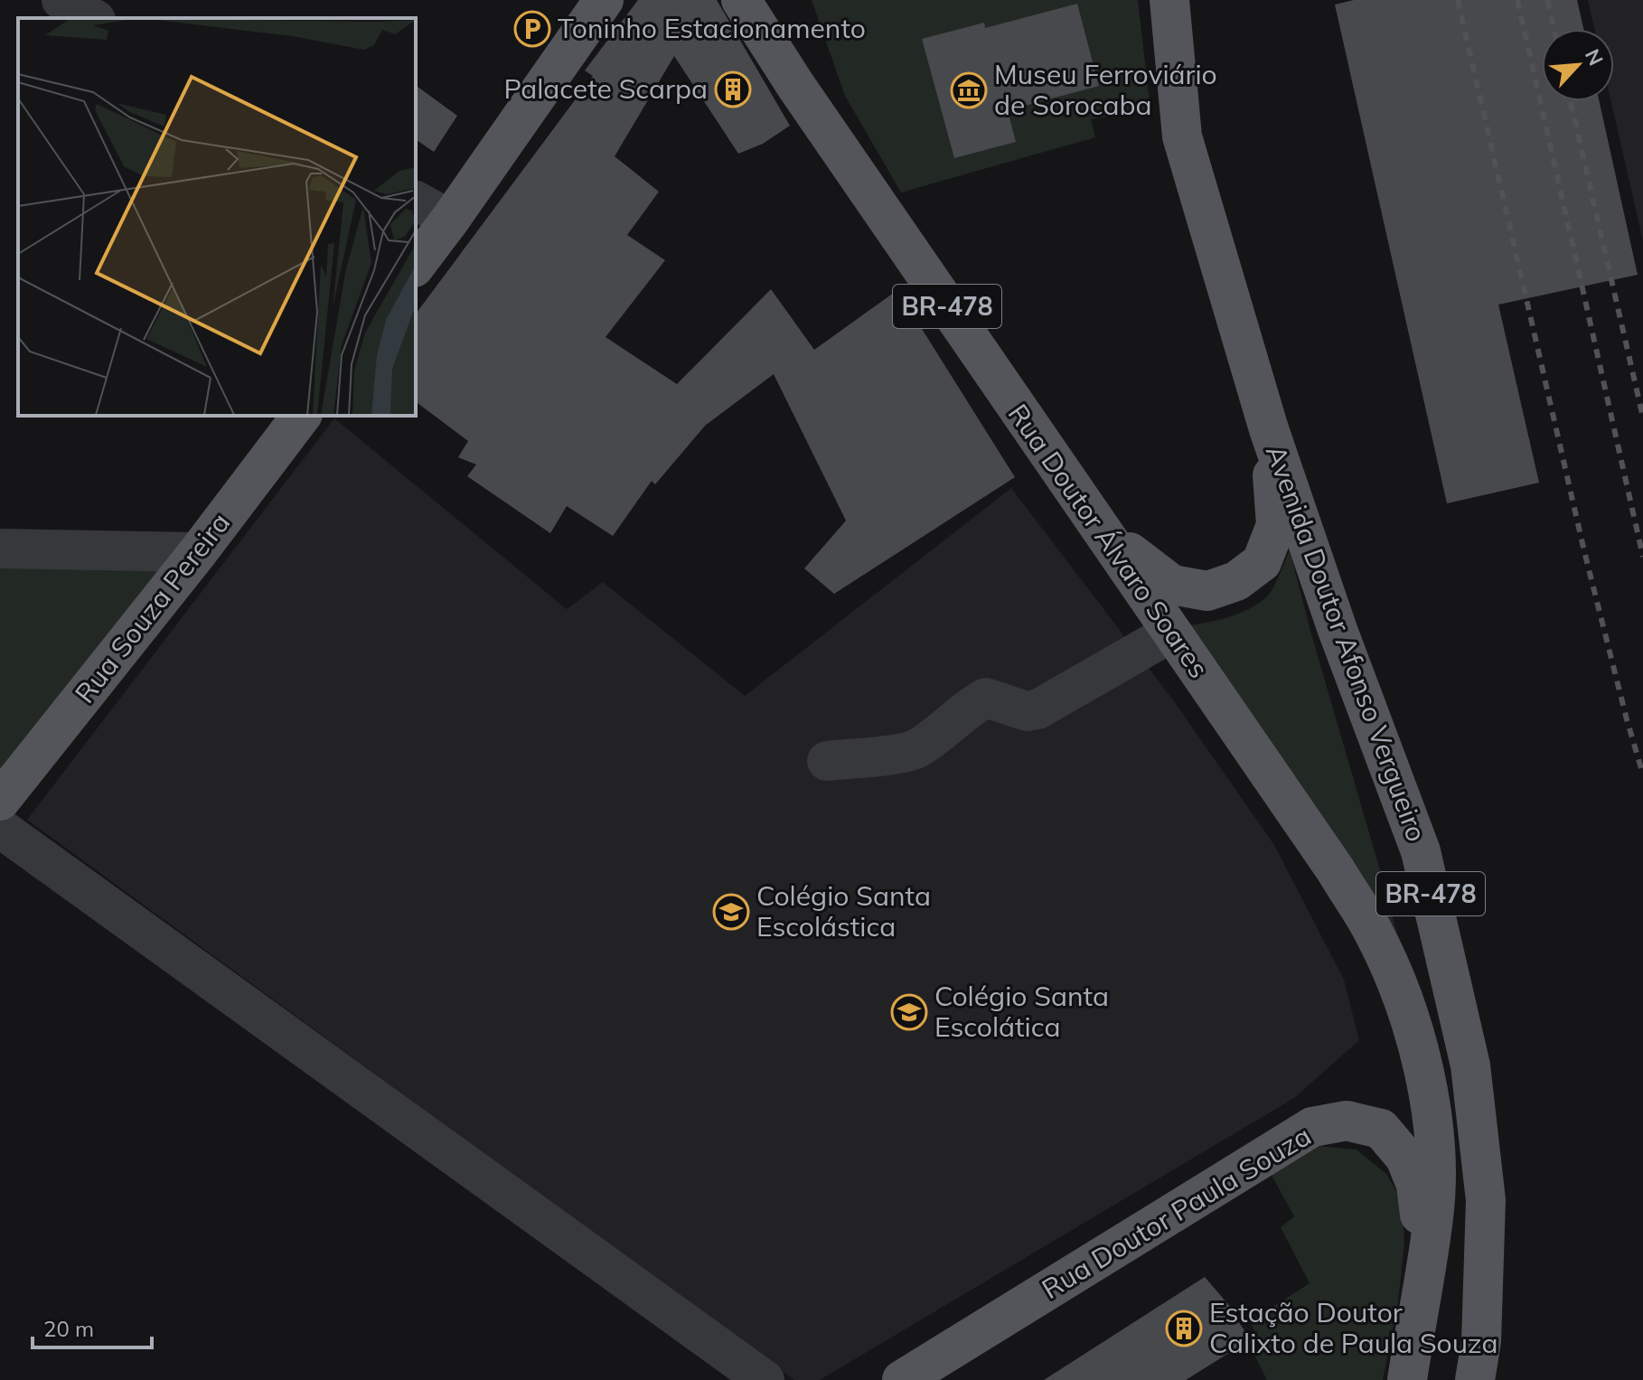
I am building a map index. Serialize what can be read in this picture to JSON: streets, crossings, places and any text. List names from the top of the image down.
{
  "streets": {
    "main road": [
      "BR-478",
      "Rua Doutor Álvaro Soares",
      "Rua Souza Pereira",
      "Avenida Doutor Afonso Vergueiro",
      "Rua Doutor Paula Souza"
    ]
  },
  "crossings": [
    ["BR-478", "Rua Doutor Álvaro Soares"],
    ["BR-478", "Rua Doutor Paula Souza"],
    ["Rua Doutor Álvaro Soares", "Rua Doutor Paula Souza"]
  ],
  "places": {
    "parking": ["Toninho Estacionamento"],
    "building": ["Palacete Scarpa", "Estação Doutor Calixto de Paula Souza"],
    "museum": ["Museu Ferroviário de Sorocaba"],
    "school or university": ["Colégio Santa Escolástica", "Colégio Santa Escolática"]
  },
  "scale_bar": "20 m",
  "north": "top right"
}
